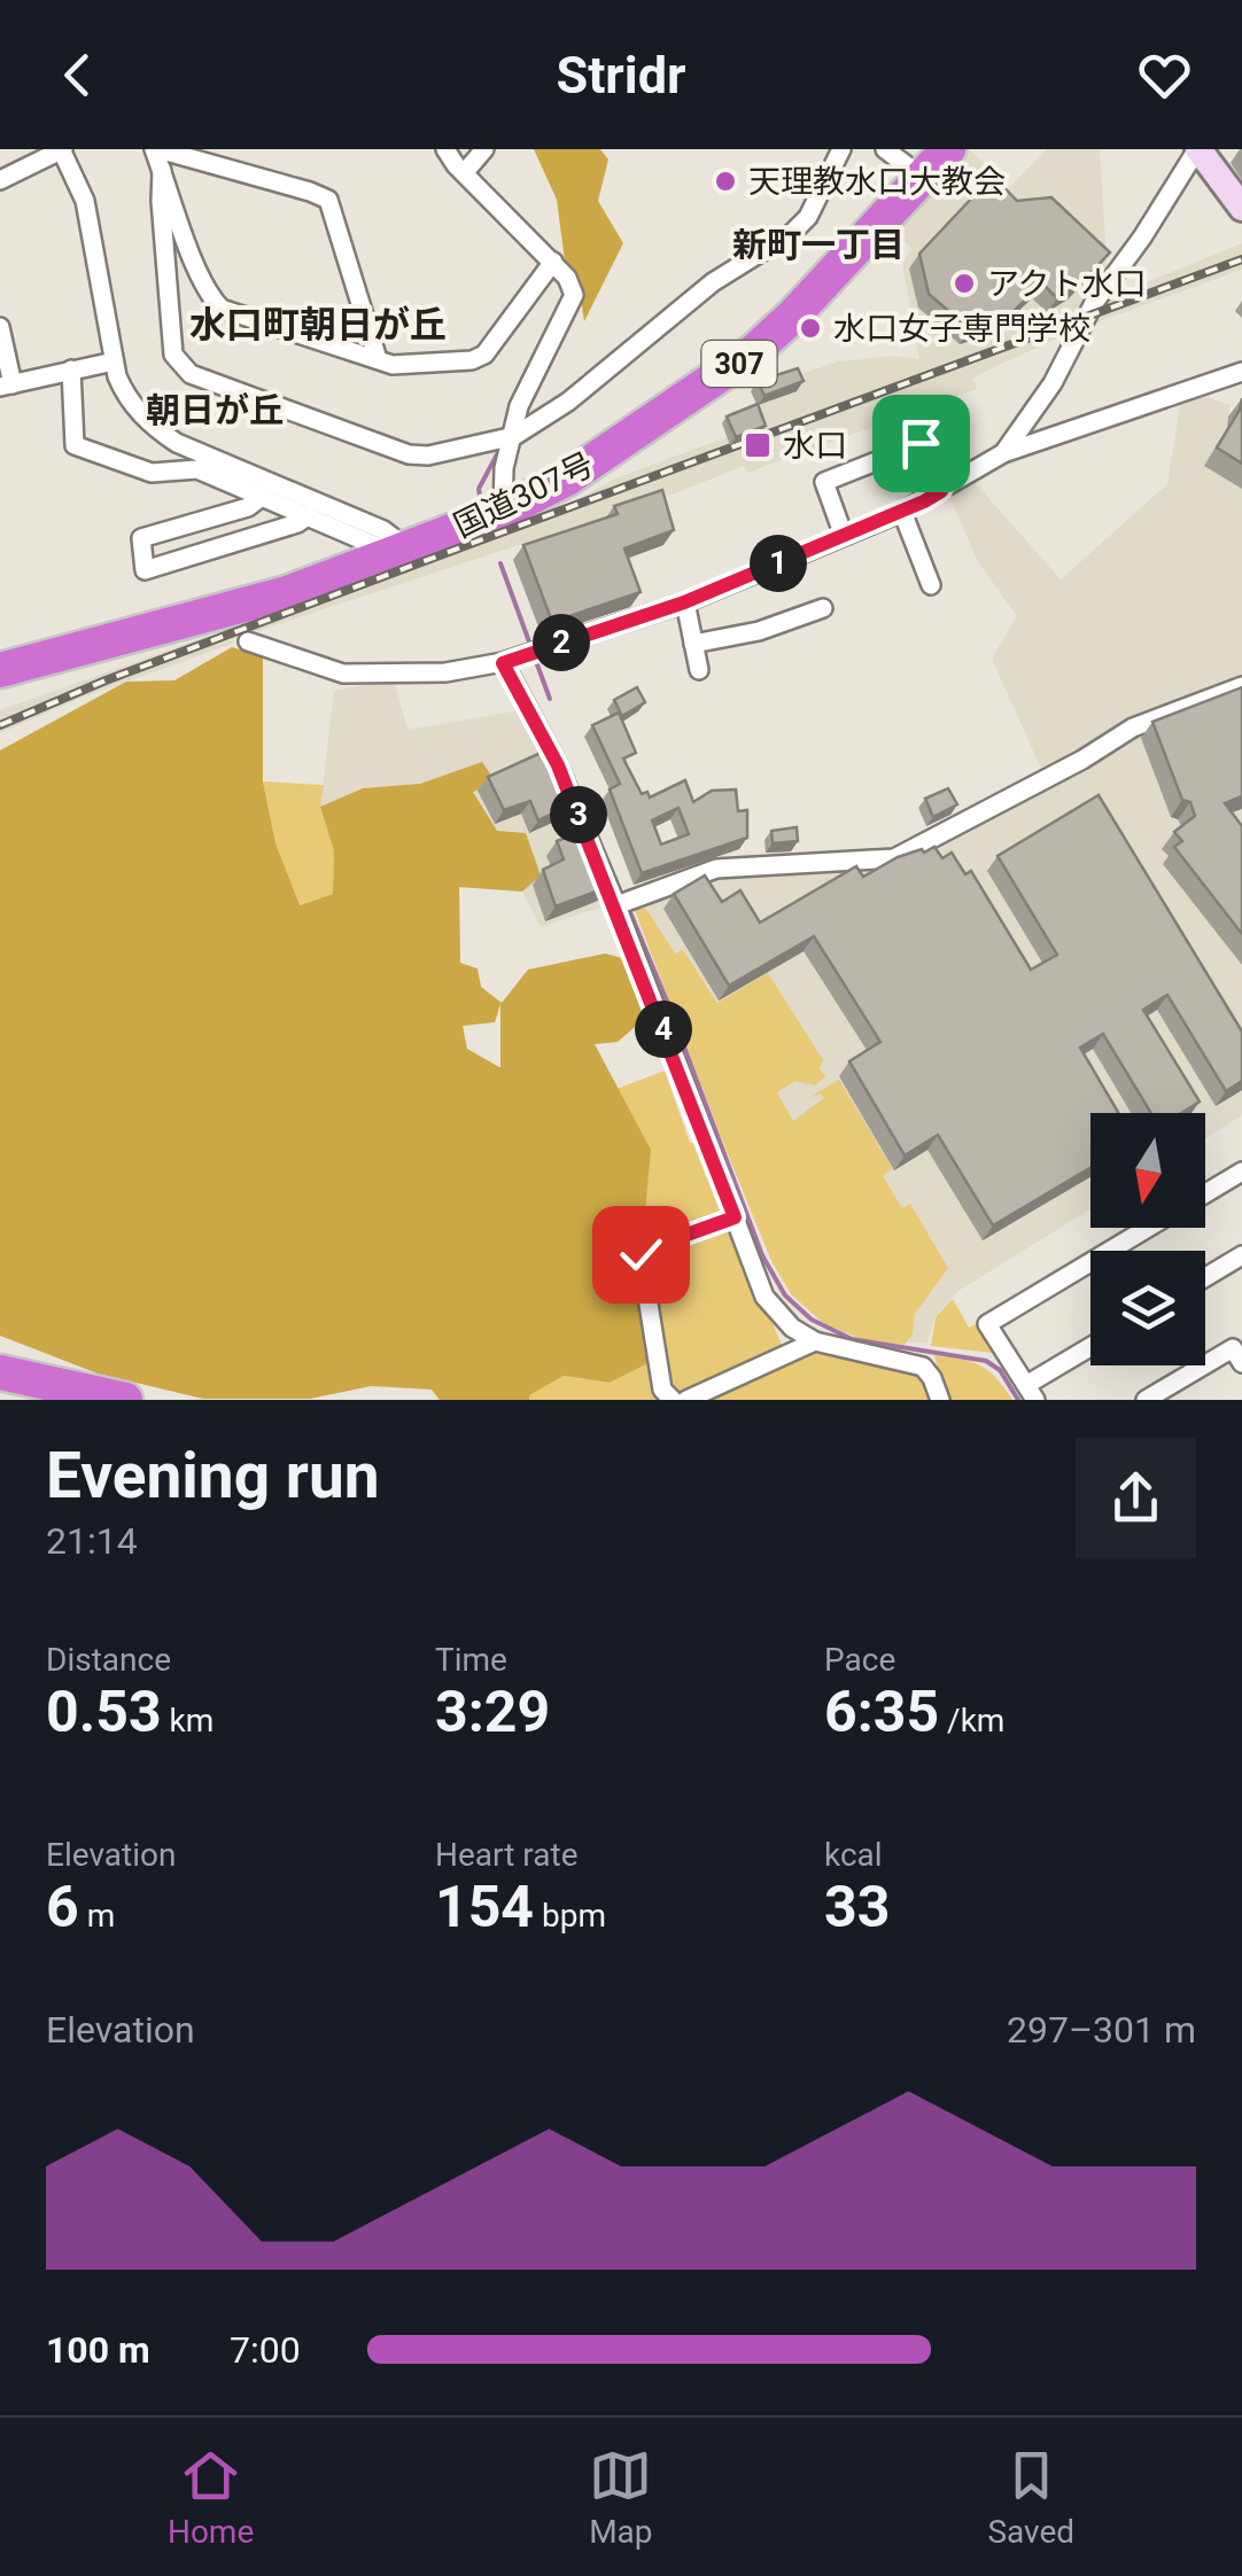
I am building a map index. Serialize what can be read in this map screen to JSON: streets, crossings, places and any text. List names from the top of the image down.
{
  "streets": {
    "highway": ["307", "国道307号"]
  },
  "districts": ["新町一丁目", "水口町朝日が丘", "朝日が丘"],
  "places": {
    "other": ["天理教水口大教会", "アクト水口", "水口女子専門学校"],
    "transit": ["水口"]
  },
  "north": "bottom",
  "page": {
    "header": "Stridr",
    "pins": [
      "1",
      "2",
      "3",
      "4"
    ],
    "heading": ["Evening run", "21:14"],
    "stats": [
      ["Distance", "0.53 km"],
      ["Time", "3:29"],
      ["Pace", "6:35 /km"],
      ["Elevation", "6 m"],
      ["Heart rate", "154 bpm"],
      ["kcal", "33"]
    ],
    "chart": ["Elevation", "297–301 m"],
    "list": [
      {
        "name": "100 m",
        "note": "7:00"
      }
    ],
    "tabs": ["Home", "Map", "Saved"]
  }
}
